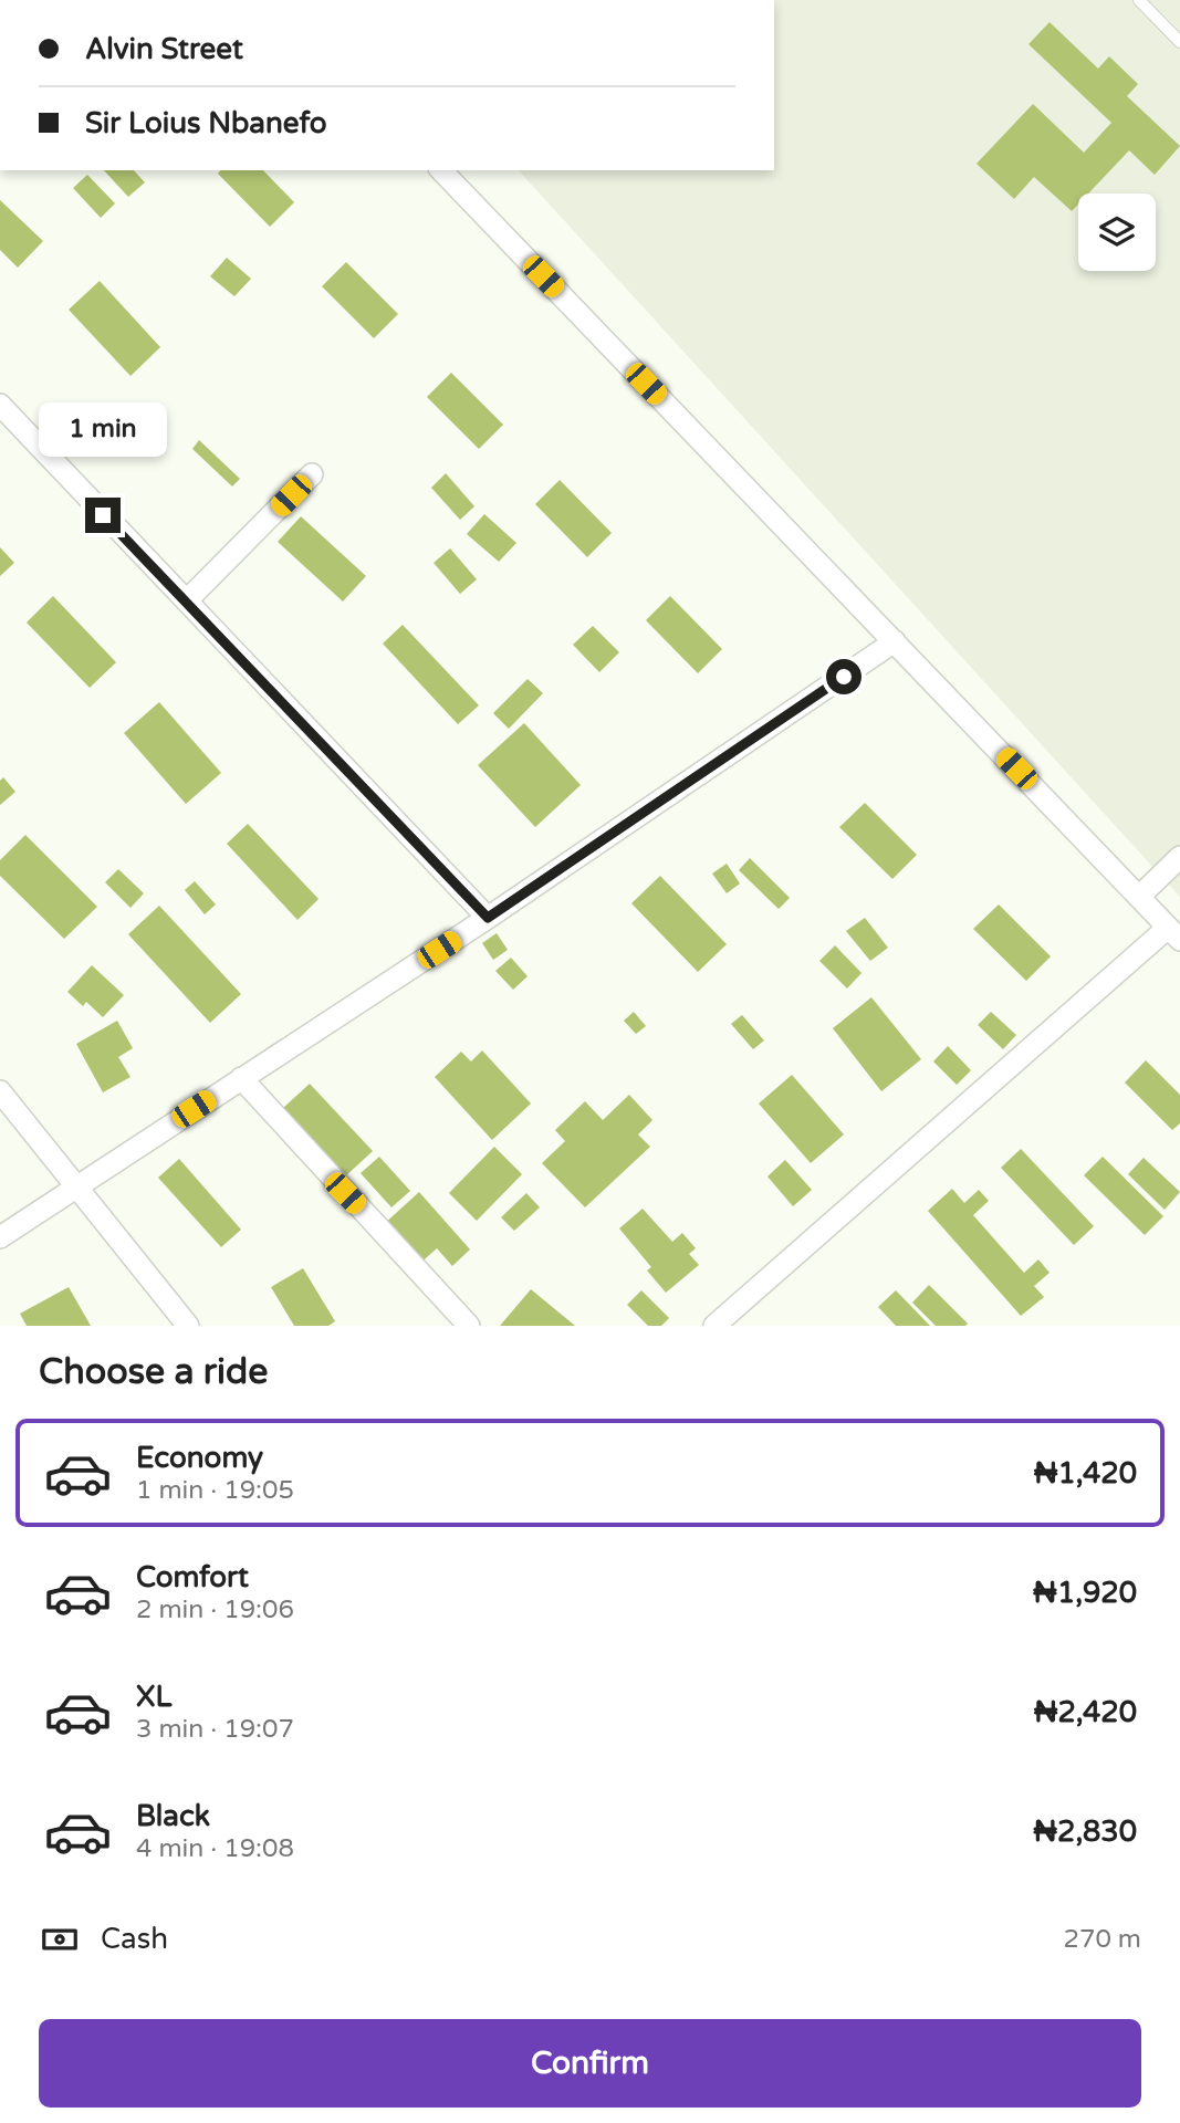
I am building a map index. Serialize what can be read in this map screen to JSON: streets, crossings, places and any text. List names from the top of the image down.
{
  "page": {
    "banner": ["Alvin Street", "Sir Loius Nbanefo"],
    "bubble": "1 min",
    "heading": "Choose a ride",
    "list": [
      {
        "name": "Economy",
        "note": "1 min · 19:05",
        "value": "₦1,420"
      },
      {
        "name": "Comfort",
        "note": "2 min · 19:06",
        "value": "₦1,920"
      },
      {
        "name": "XL",
        "note": "3 min · 19:07",
        "value": "₦2,420"
      },
      {
        "name": "Black",
        "note": "4 min · 19:08",
        "value": "₦2,830"
      }
    ],
    "pay": ["Cash", "270 m"],
    "buttons": "Confirm"
  }
}
